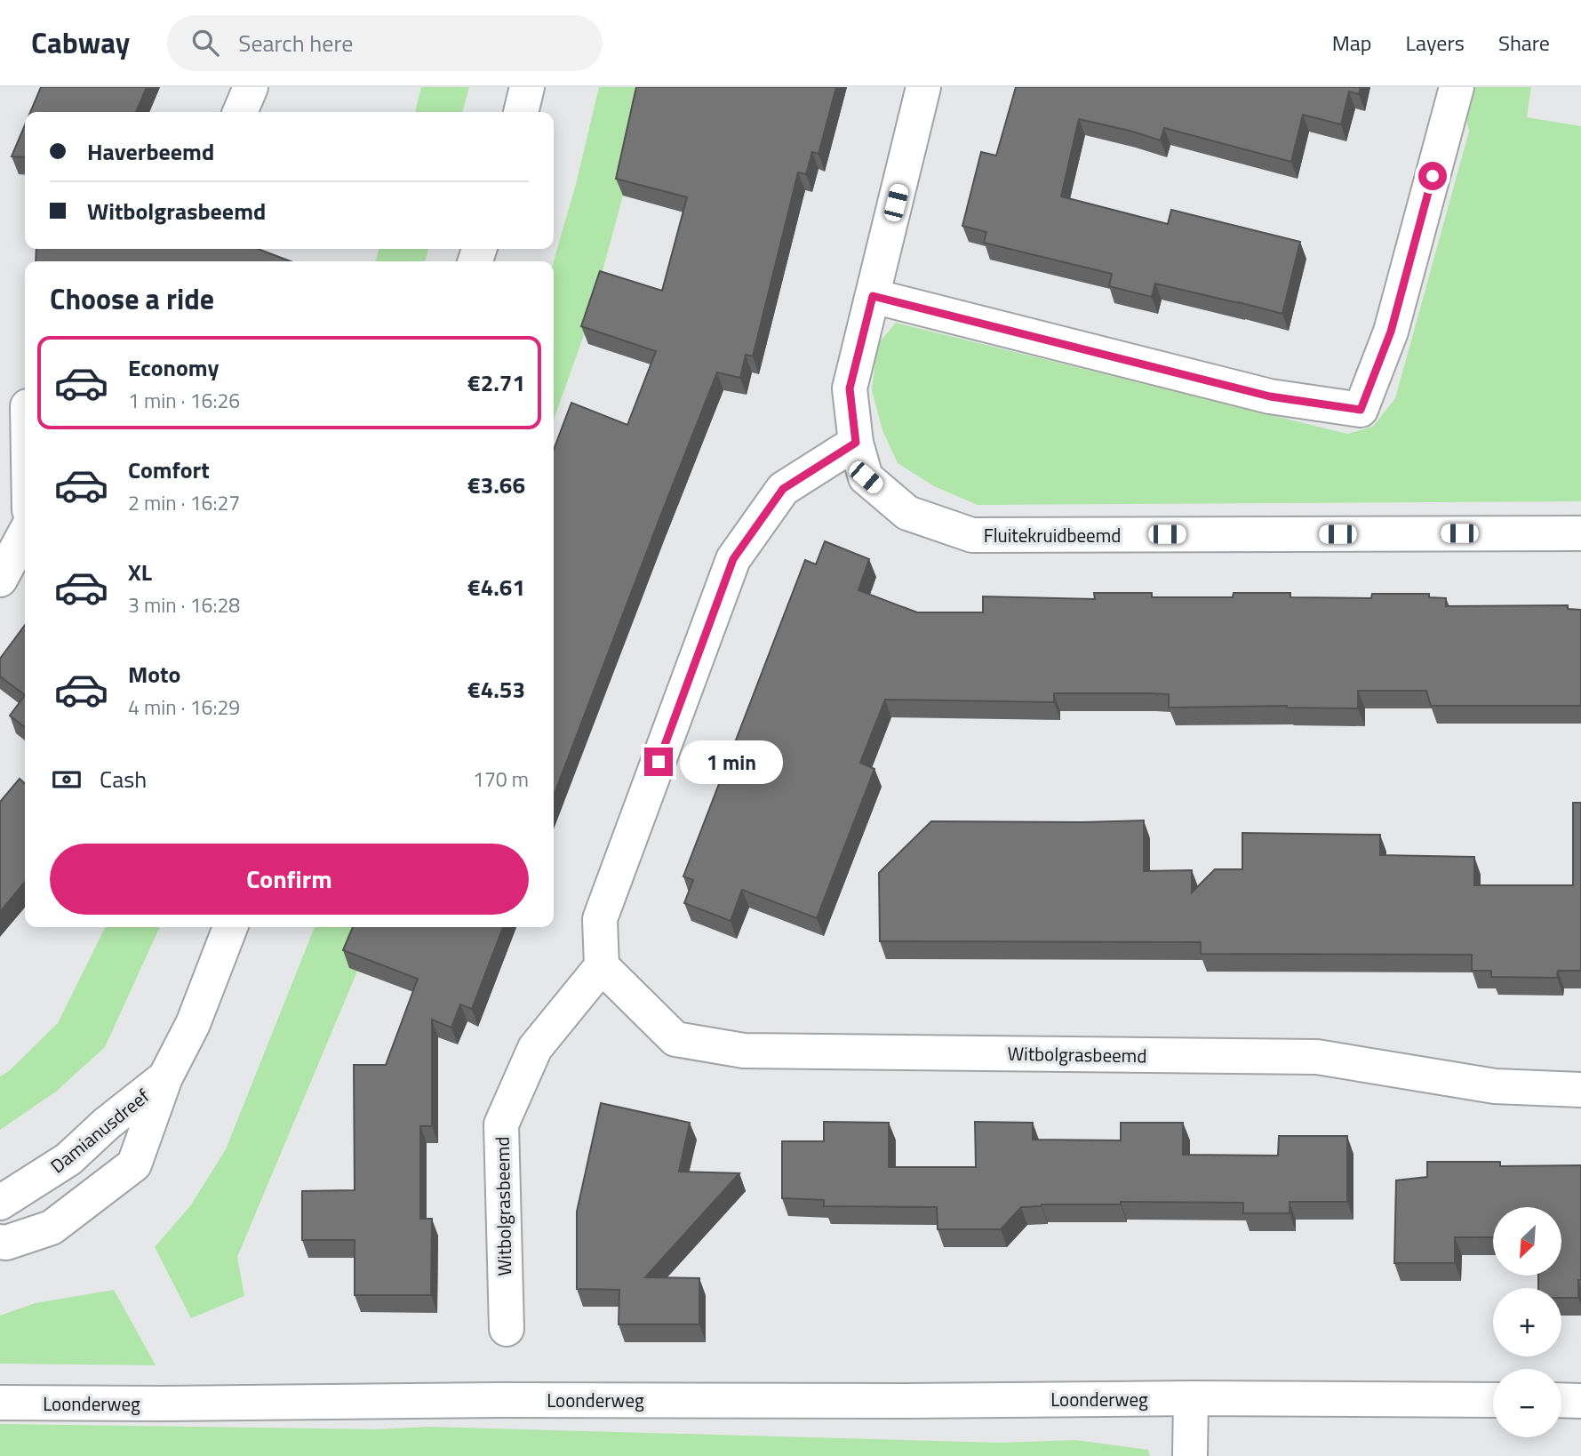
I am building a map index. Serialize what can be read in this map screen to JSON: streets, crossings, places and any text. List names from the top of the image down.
{
  "streets": {
    "street": [
      "Fluitekruidbeemd",
      "Witbolgrasbeemd",
      "Damianusdreef",
      "Loonderweg"
    ]
  },
  "north": "bottom left",
  "page": {
    "header": "Cabway",
    "search": "Search here",
    "nav": ["Map", "Layers", "Share"],
    "banner": ["Haverbeemd", "Witbolgrasbeemd"],
    "heading": "Choose a ride",
    "list": [
      {
        "name": "Economy",
        "note": "1 min · 16:26",
        "value": "€2.71"
      },
      {
        "name": "Comfort",
        "note": "2 min · 16:27",
        "value": "€3.66"
      },
      {
        "name": "XL",
        "note": "3 min · 16:28",
        "value": "€4.61"
      },
      {
        "name": "Moto",
        "note": "4 min · 16:29",
        "value": "€4.53"
      }
    ],
    "bubble": "1 min",
    "pay": ["Cash", "170 m"],
    "buttons": "Confirm",
    "map_buttons": ["+", "−"]
  }
}
